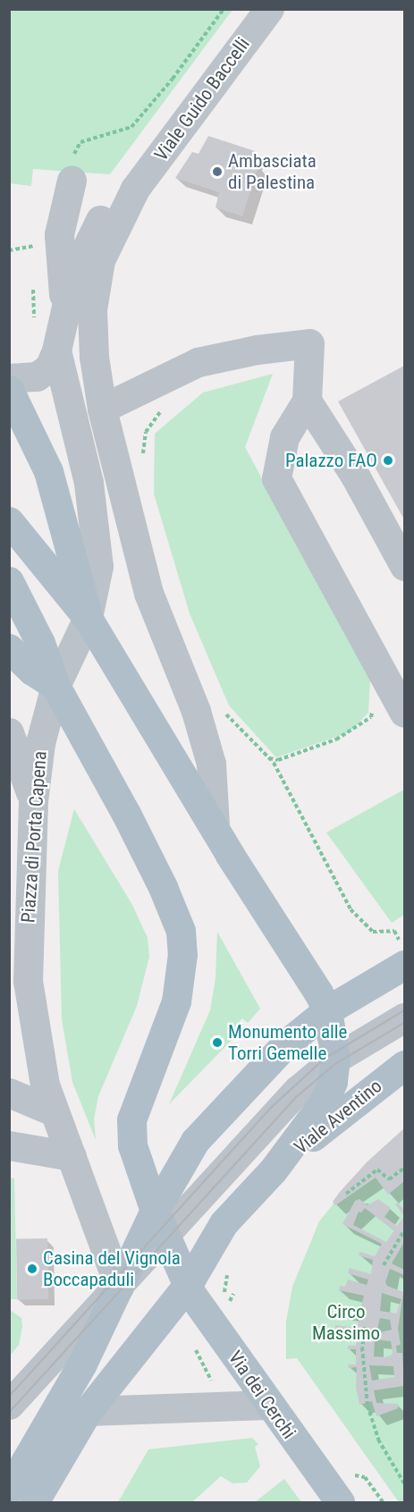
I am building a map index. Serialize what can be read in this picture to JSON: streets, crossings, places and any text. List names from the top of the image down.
{
  "streets": {
    "main road": ["Viale Aventino", "Via dei Cerchi"],
    "street": ["Viale Guido Baccelli", "Piazza di Porta Capena"]
  },
  "parks": ["Circo Massimo"],
  "places": [
    "Ambasciata di Palestina",
    "Palazzo FAO",
    "Monumento alle Torri Gemelle",
    "Casina del Vignola Boccapaduli"
  ]
}
